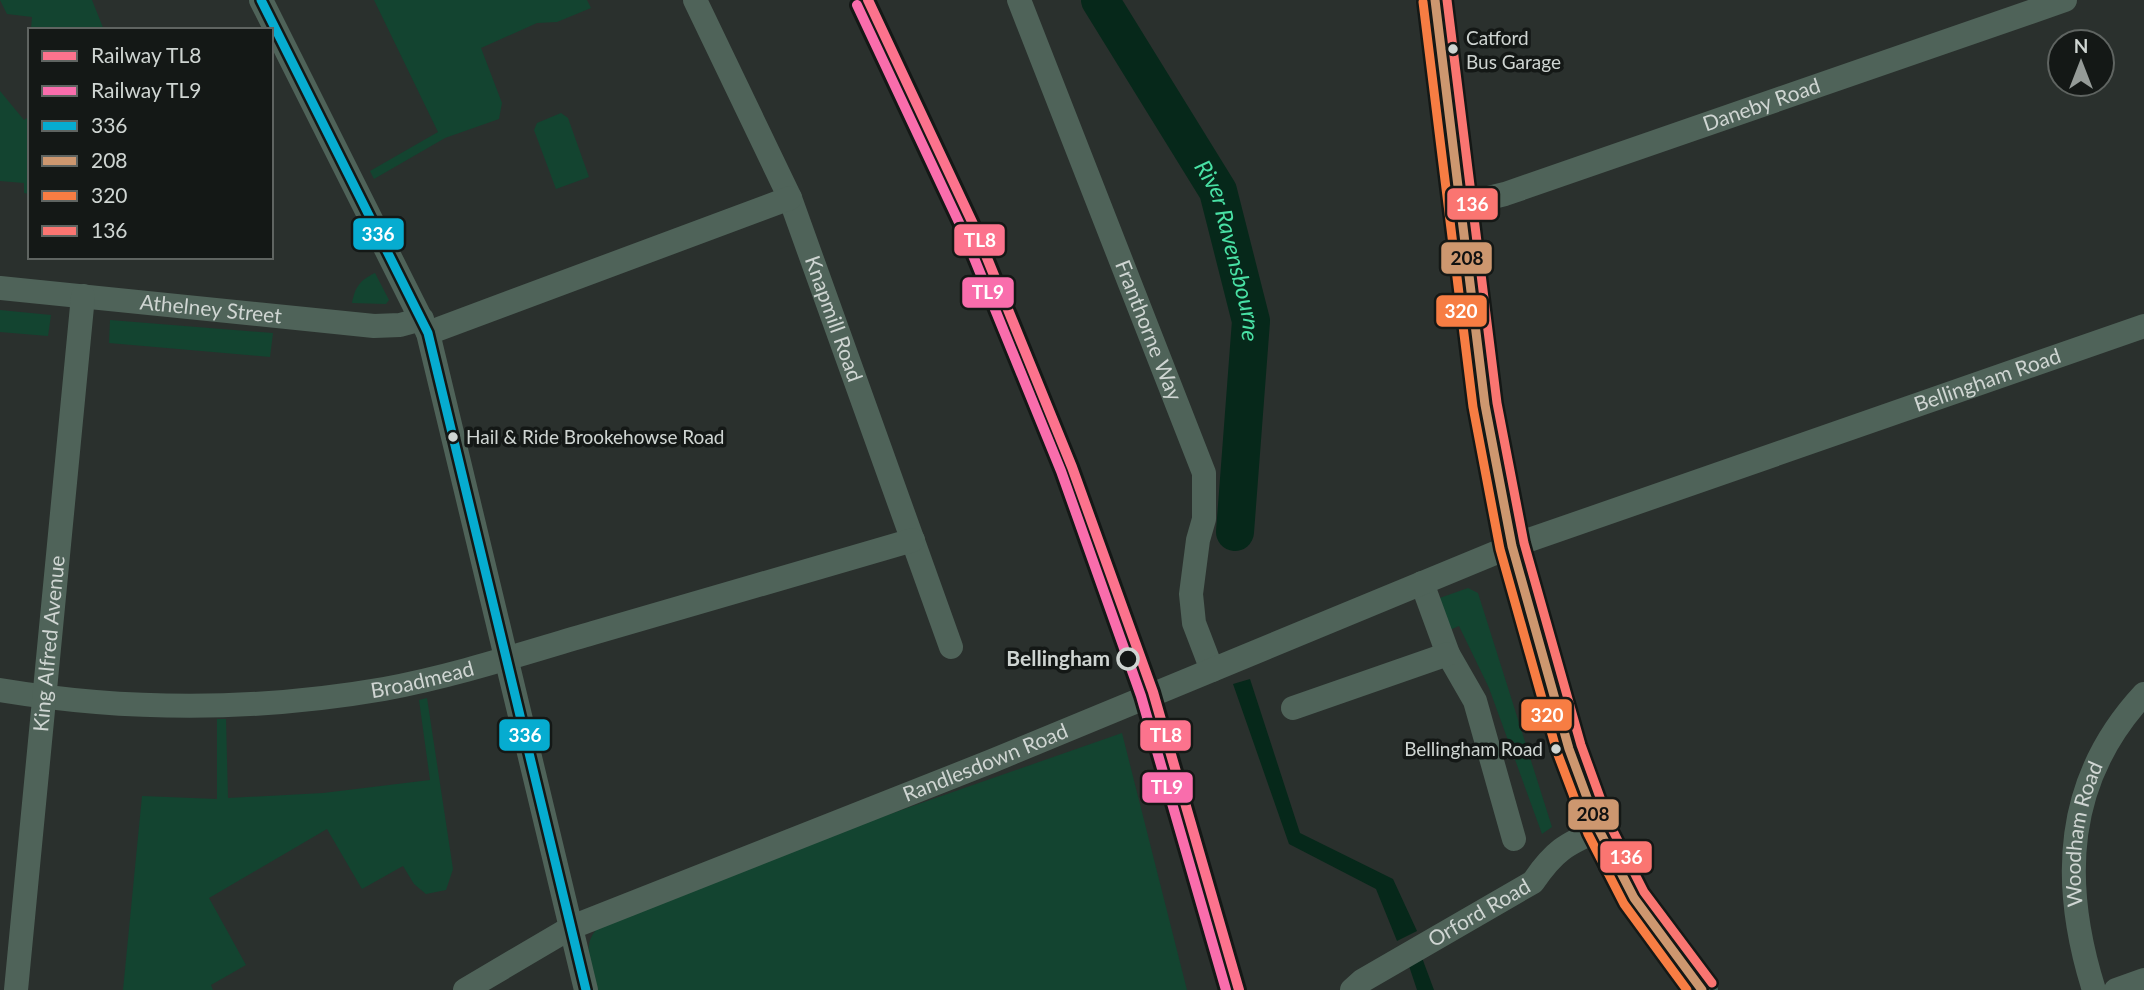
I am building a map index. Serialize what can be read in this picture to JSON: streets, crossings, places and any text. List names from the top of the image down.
{
  "streets": {
    "street": [
      "Daneby Road",
      "Athelney Street",
      "Knapmill Road",
      "Franthorne Way",
      "Bellingham Road",
      "King Alfred Avenue",
      "Broadmead",
      "Randlesdown Road",
      "Woodham Road",
      "Orford Road"
    ]
  },
  "crossings": [
    ["Athelney Street", "Knapmill Road"],
    ["Athelney Street", "King Alfred Avenue"],
    ["Knapmill Road", "Broadmead"],
    ["Franthorne Way", "Randlesdown Road"],
    ["Bellingham Road", "Randlesdown Road"],
    ["King Alfred Avenue", "Broadmead"]
  ],
  "water": ["River Ravensbourne"],
  "places": [
    "Catford Bus Garage",
    "Hail & Ride Brookehowse Road",
    "Bellingham",
    "Bellingham Road"
  ],
  "lines": [
    "rail line TL8",
    "transit line 336",
    "transit line 208",
    "transit line 136",
    "transit line 320",
    "rail line TL9"
  ],
  "legend": [
    "Railway TL8",
    "Railway TL9",
    "336",
    "208",
    "320",
    "136"
  ],
  "north": "top"
}
